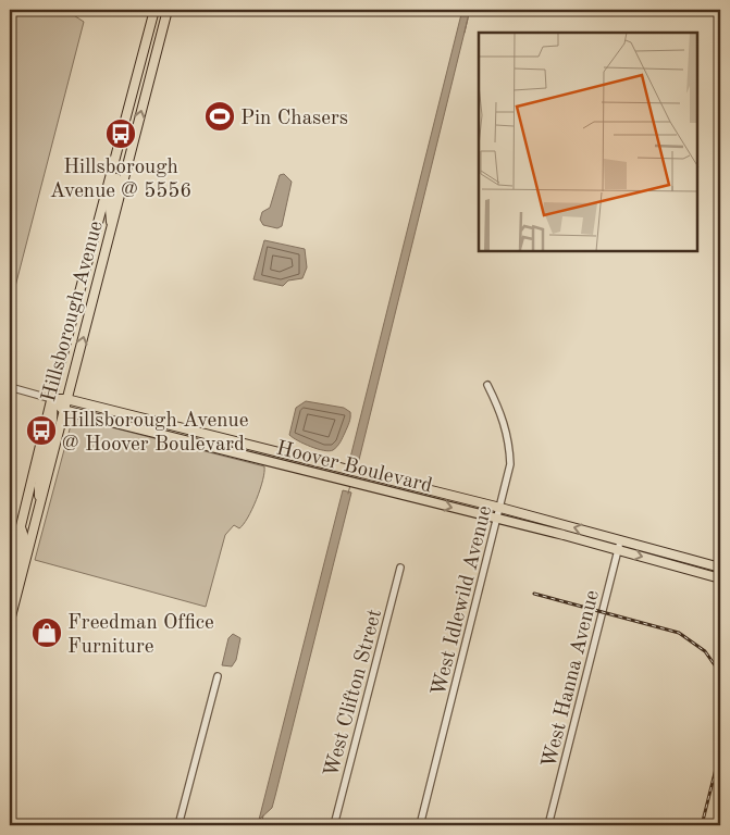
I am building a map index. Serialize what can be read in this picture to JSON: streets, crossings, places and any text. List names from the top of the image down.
{
  "streets": {
    "main road": ["Hillsborough Avenue", "Hoover Boulevard"],
    "street": ["West Idlewild Avenue", "West Hanna Avenue", "West Clifton Street"]
  },
  "crossings": [
    ["Hillsborough Avenue", "Hoover Boulevard"],
    ["Hoover Boulevard", "West Idlewild Avenue"],
    ["Hoover Boulevard", "West Hanna Avenue"]
  ],
  "places": {
    "sports": ["Pin Chasers"],
    "bus stop": ["Hillsborough Avenue @ 5556", "Hillsborough Avenue @ Hoover Boulevard"],
    "shop": ["Freedman Office Furniture"]
  }
}
